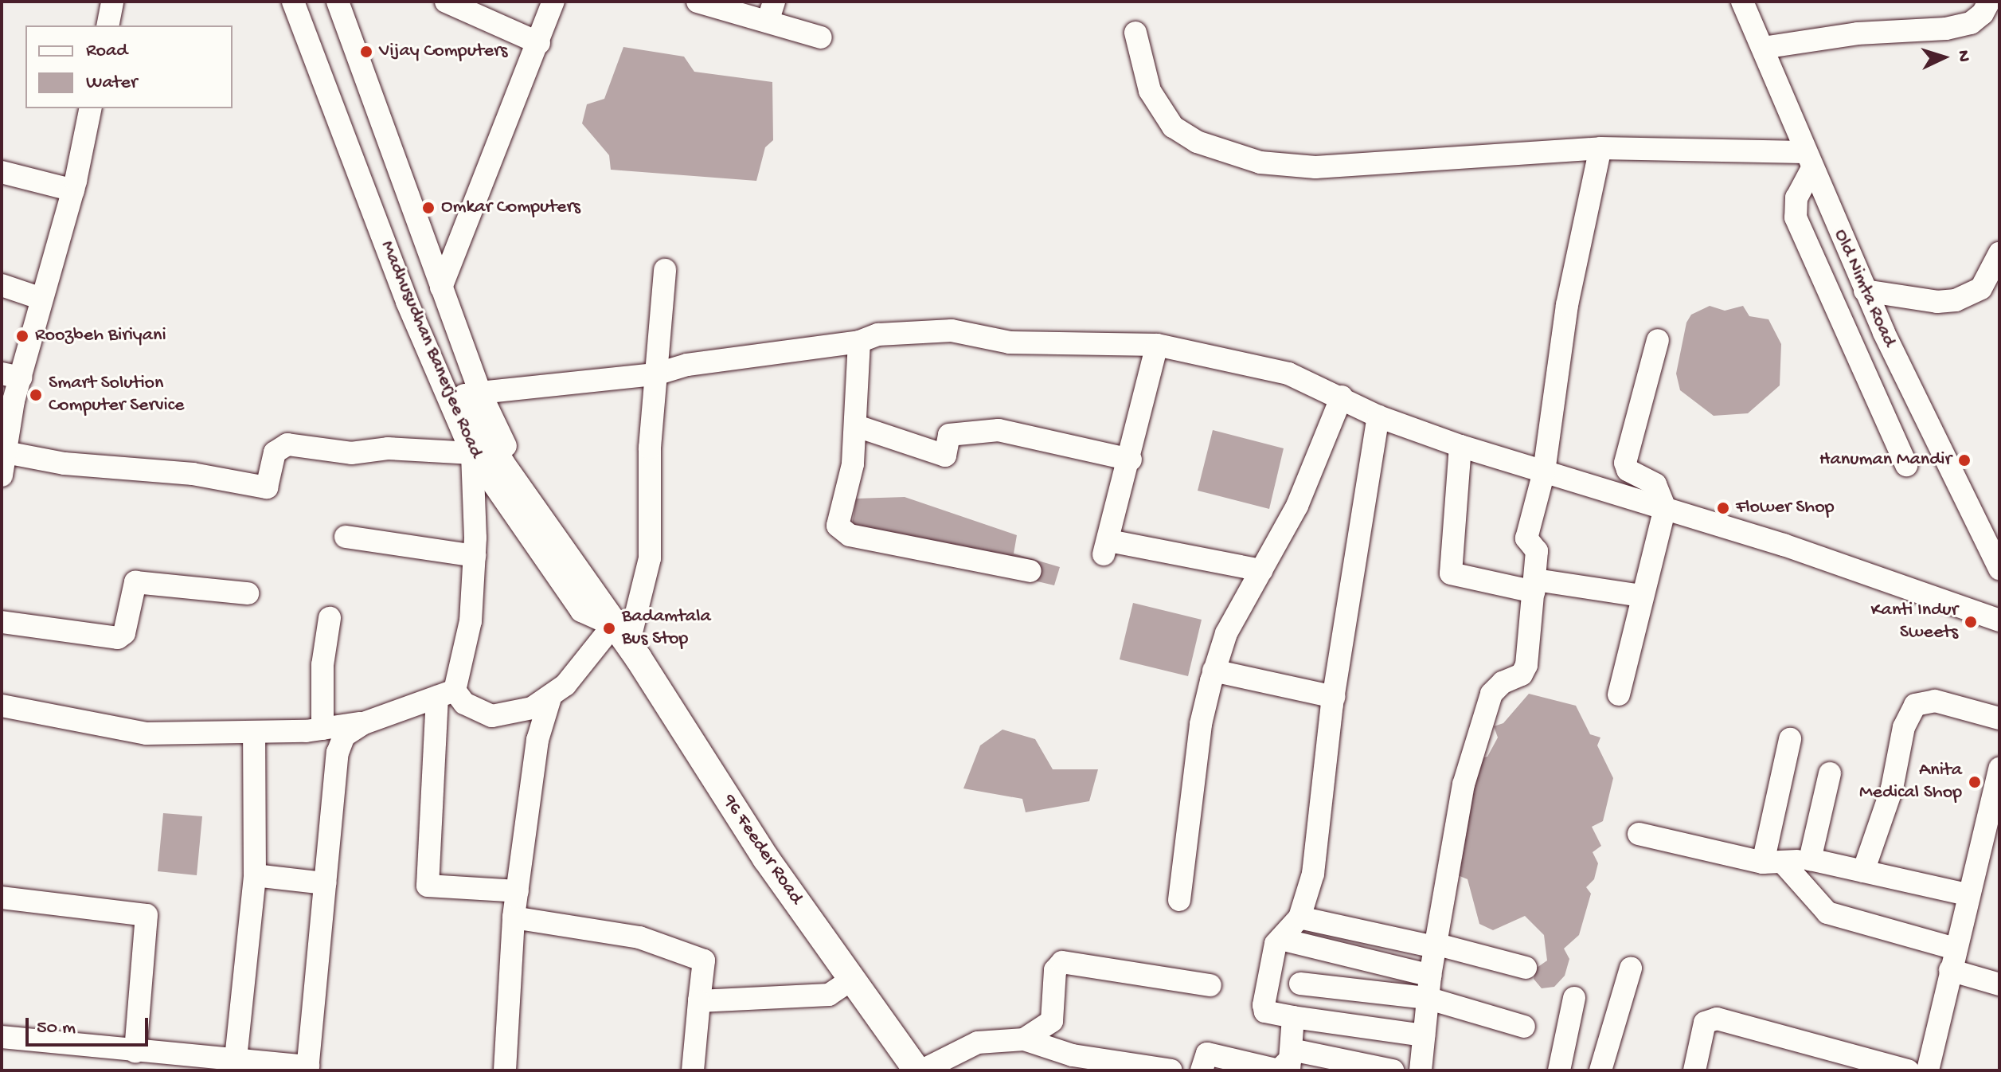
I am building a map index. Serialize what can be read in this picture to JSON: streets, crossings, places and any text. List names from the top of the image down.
{
  "streets": {
    "main road": ["96 Feeder Road"],
    "street": ["Old Nimta Road", "Madhusudhan Banerjee Road"]
  },
  "crossings": [
    ["Madhusudhan Banerjee Road", "96 Feeder Road"]
  ],
  "places": [
    "Vijay Computers",
    "Omkar Computers",
    "Roozbeh Biriyani",
    "Smart Solution Computer Service",
    "Hanuman Mandir",
    "Flower Shop",
    "Kanti Indur Sweets",
    "Badamtala Bus Stop",
    "Anita Medical Shop"
  ],
  "legend": ["Road", "Water"],
  "scale_bar": "50 m",
  "north": "right"
}
